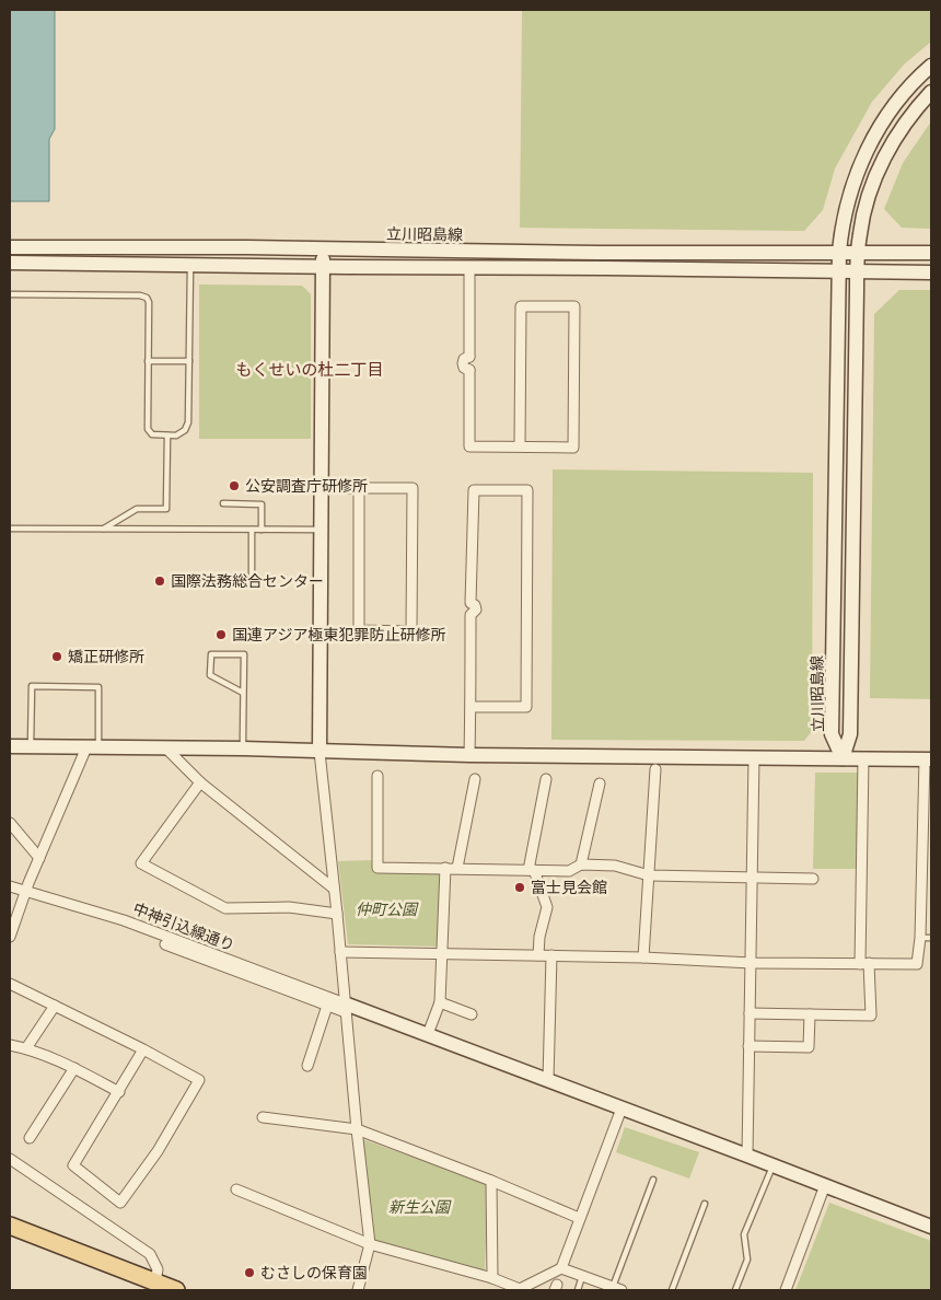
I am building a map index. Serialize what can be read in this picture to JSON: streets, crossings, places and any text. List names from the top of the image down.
{
  "streets": {
    "main road": ["立川昭島線"],
    "street": ["中神引込線通り"]
  },
  "districts": ["もくせいの杜二丁目"],
  "parks": ["仲町公園", "新生公園"],
  "places": [
    "公安調査庁研修所",
    "国際法務総合センター",
    "国連アジア極東犯罪防止研修所",
    "矯正研修所",
    "富士見会館",
    "むさしの保育園"
  ]
}
